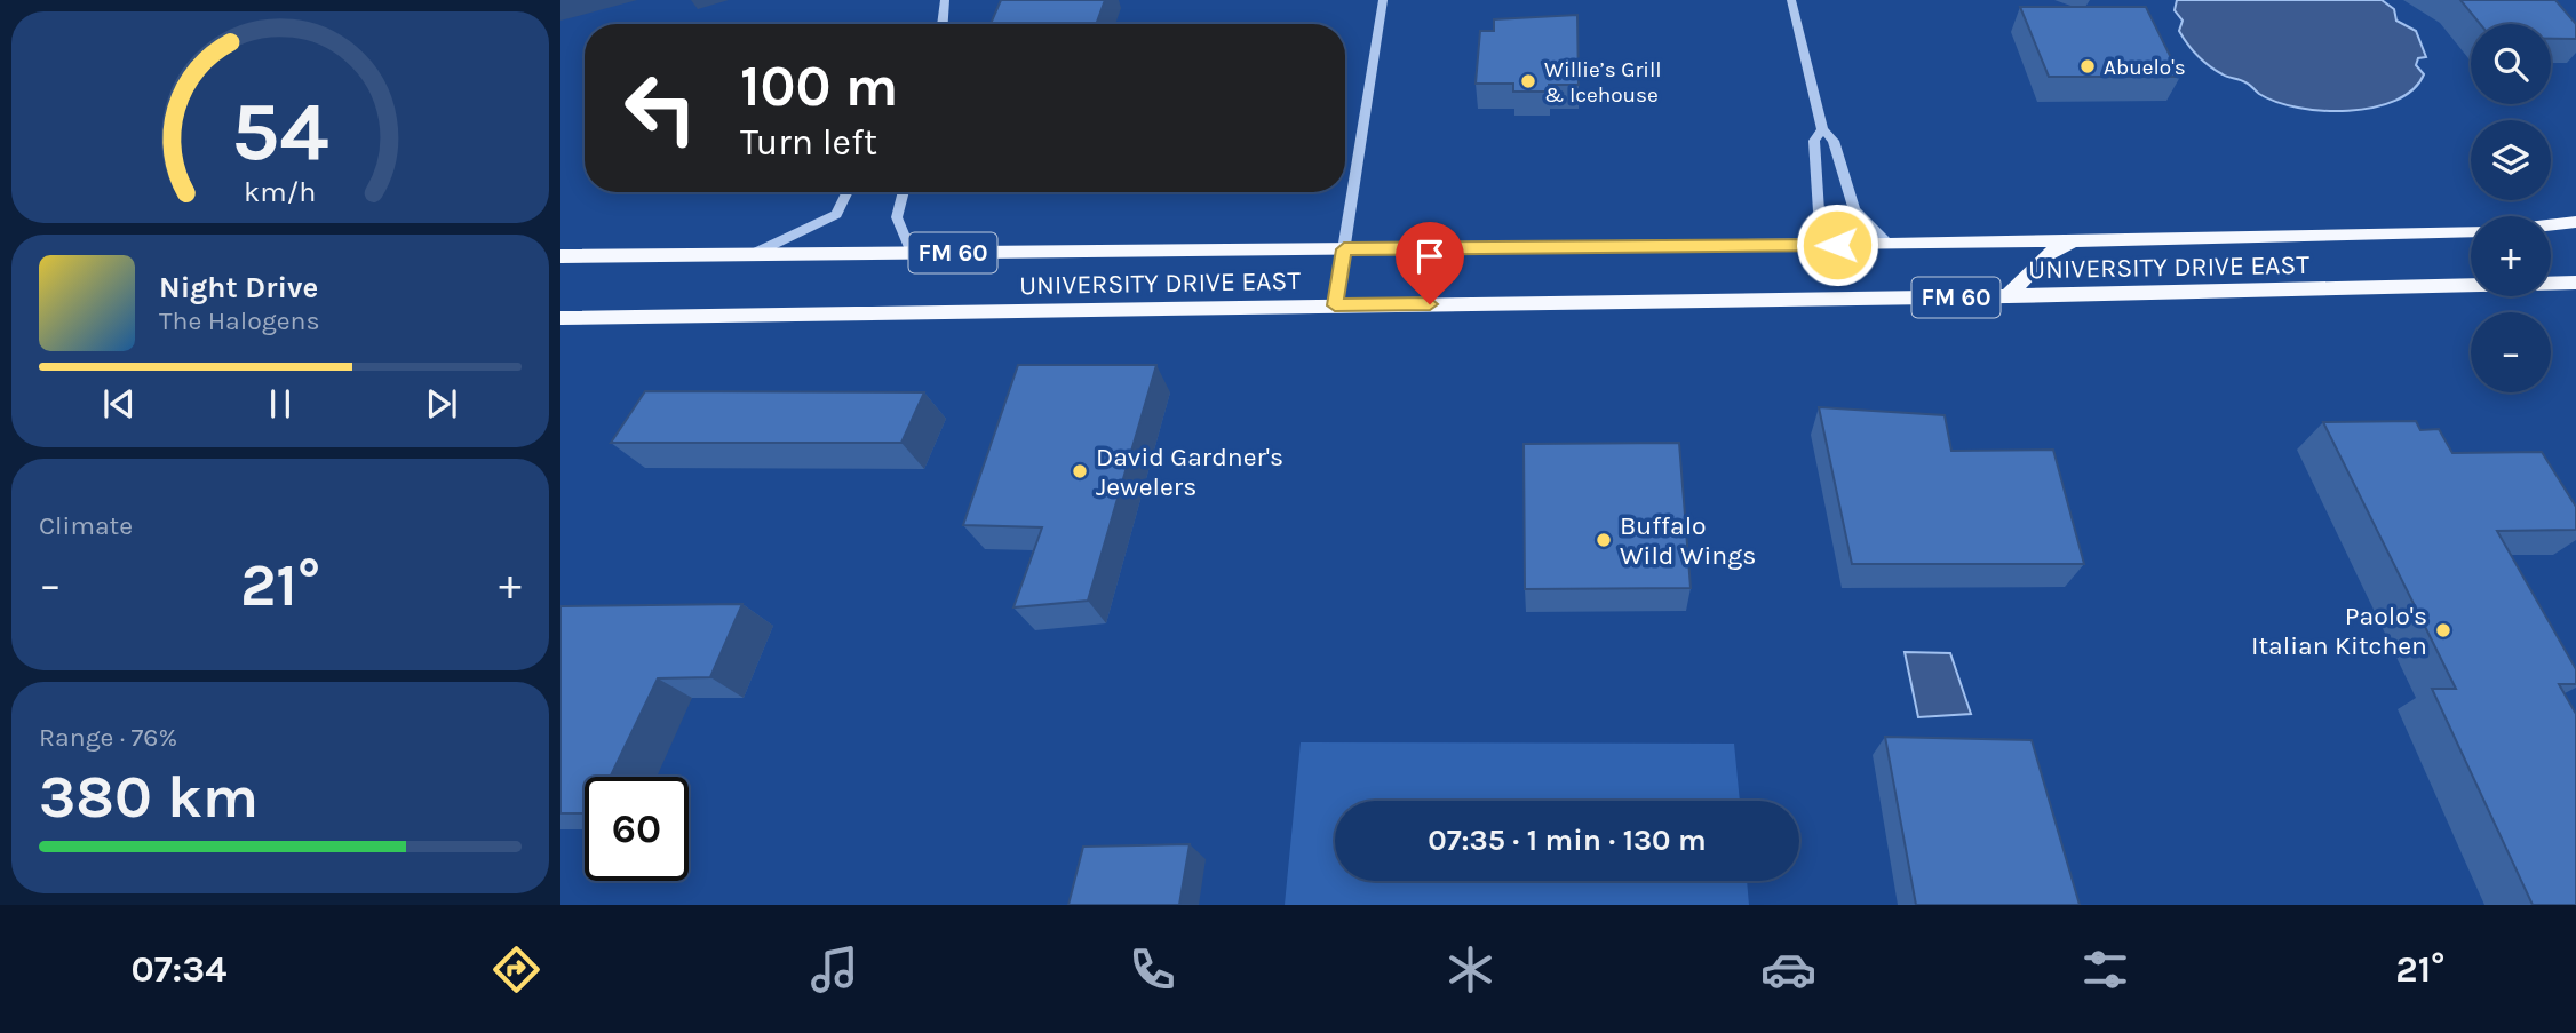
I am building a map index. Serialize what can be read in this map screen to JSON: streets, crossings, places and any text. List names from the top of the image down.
{
  "streets": {
    "main road": ["FM 60", "UNIVERSITY DRIVE EAST"]
  },
  "places": [
    "Abuelo's",
    "Willie’s Grill & Icehouse",
    "David Gardner's Jewelers",
    "Buffalo Wild Wings",
    "Paolo's Italian Kitchen"
  ],
  "page": {
    "map_buttons": ["+", "−"],
    "turn": ["100 m", "Turn left"],
    "song": ["Night Drive", "The Halogens"],
    "tile": [
      "Climate",
      ["Range · 76%", "380 km"]
    ],
    "heat": ["−", "21°", "+"],
    "limit": "60",
    "trip": "07:35 · 1 min · 130 m",
    "tabs": ["07:34", "21°"],
    "gauge": ["54", "km/h"]
  }
}
